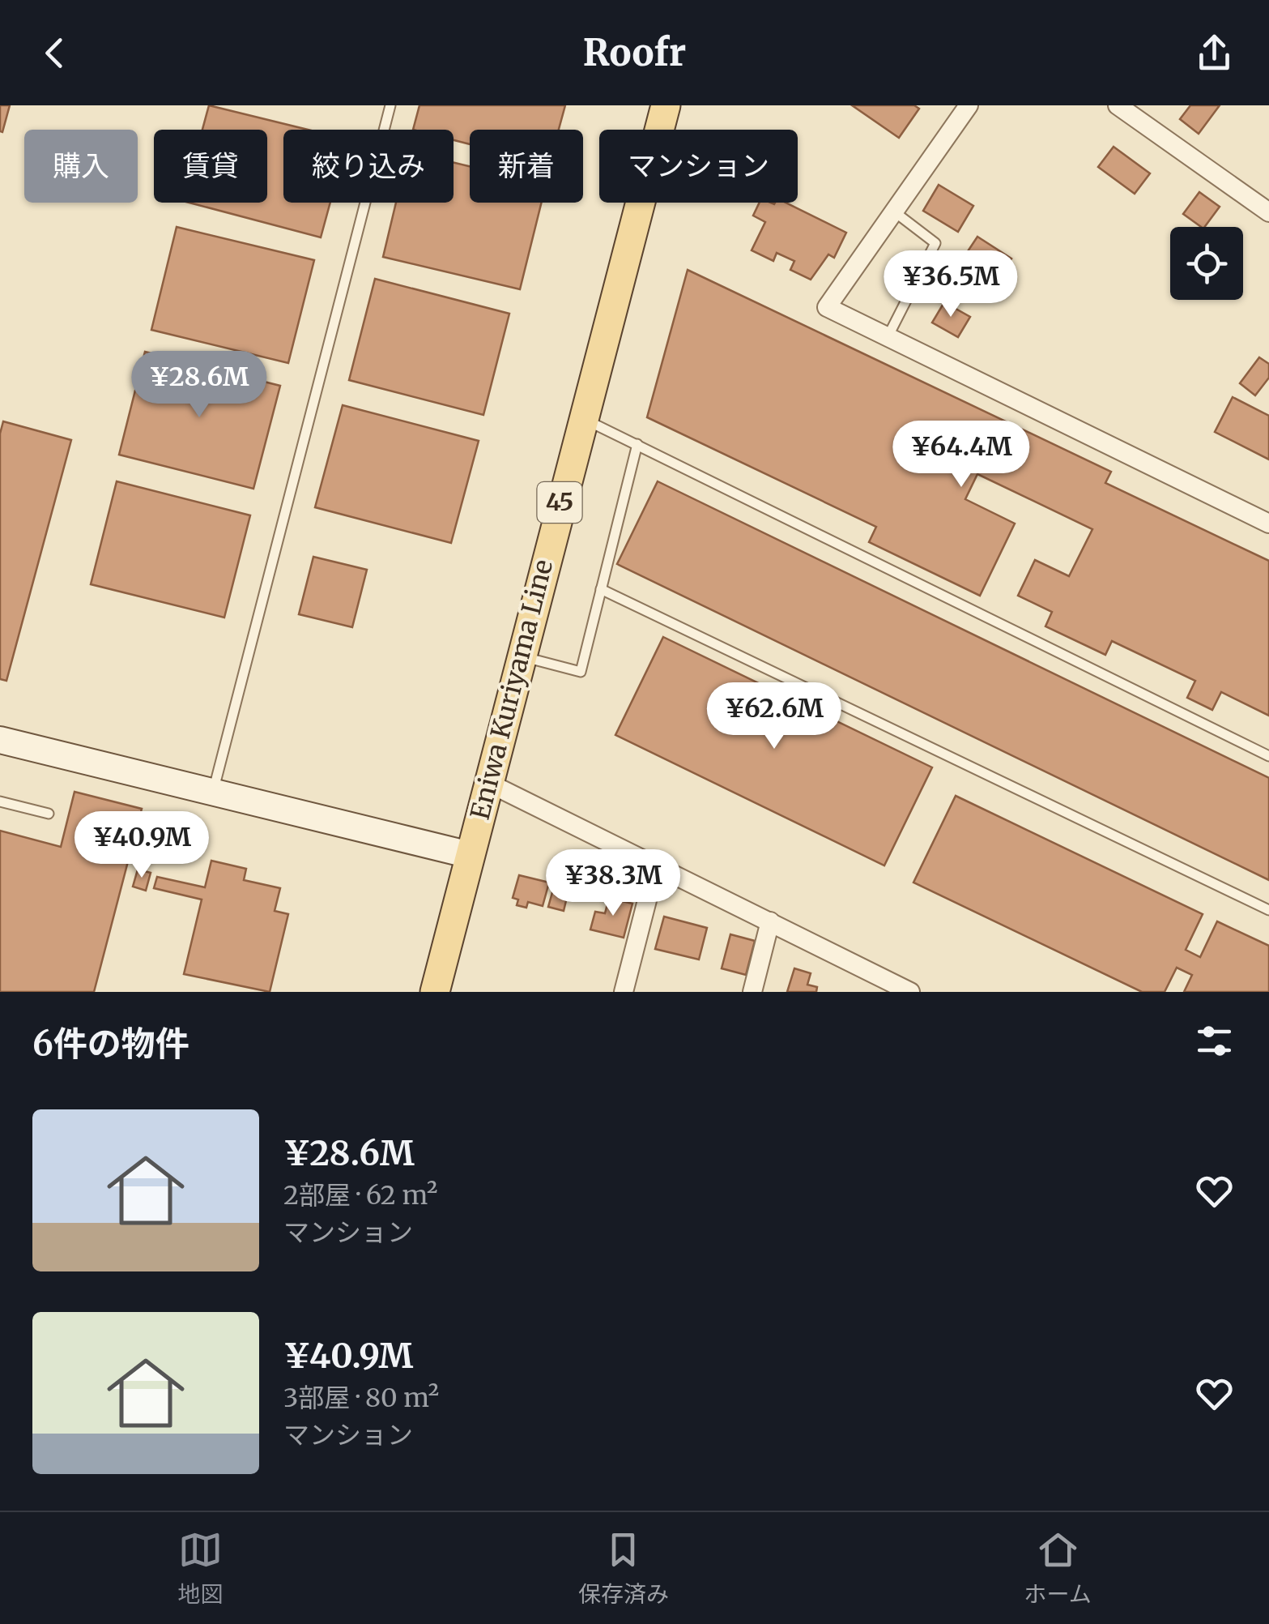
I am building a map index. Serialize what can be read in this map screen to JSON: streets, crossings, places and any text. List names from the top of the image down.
{
  "streets": {
    "main road": ["45", "Eniwa Kuriyama Line"]
  },
  "page": {
    "header": "Roofr",
    "chip": [
      "購入",
      "賃貸",
      "絞り込み",
      "新着",
      "マンション"
    ],
    "price": [
      "¥36.5M",
      "¥28.6M",
      "¥64.4M",
      "¥62.6M",
      "¥40.9M",
      "¥38.3M"
    ],
    "heading": "6件の物件",
    "list": [
      {
        "name": "¥28.6M",
        "note": "2部屋 · 62 m² · マンション"
      },
      {
        "name": "¥40.9M",
        "note": "3部屋 · 80 m² · マンション"
      }
    ],
    "tabs": ["地図", "保存済み", "ホーム"]
  }
}
